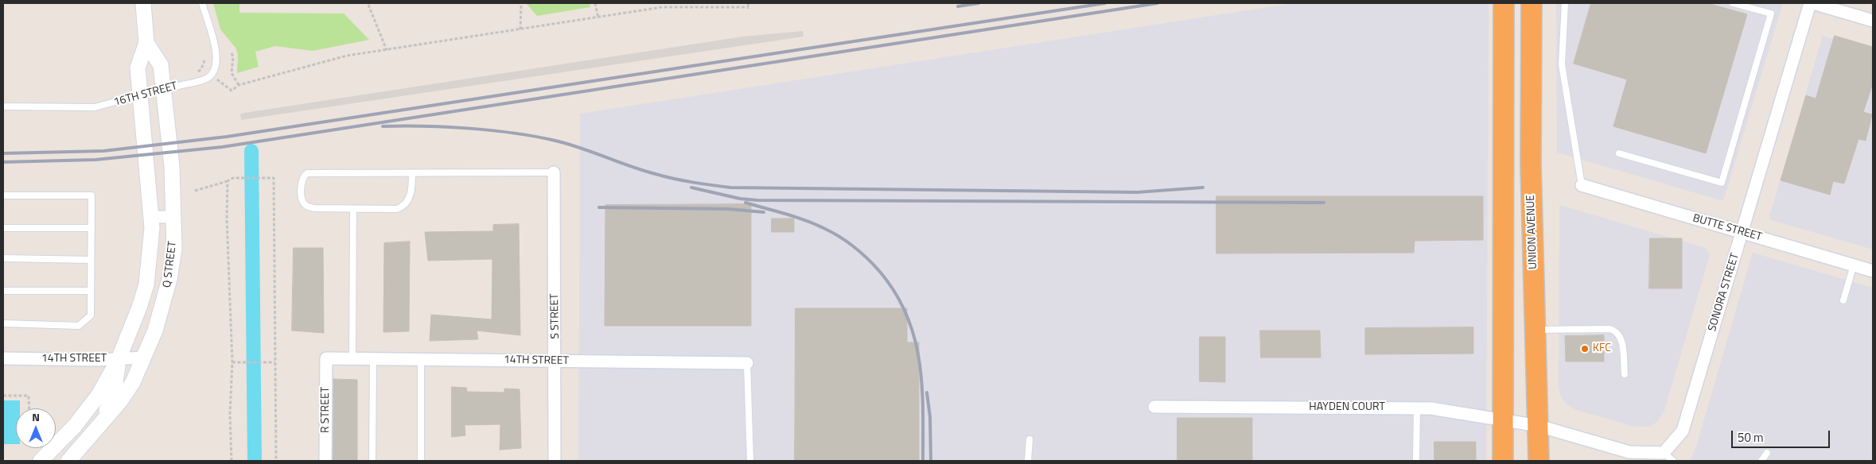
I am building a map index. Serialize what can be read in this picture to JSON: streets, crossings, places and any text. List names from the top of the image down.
{
  "streets": {
    "highway": ["UNION AVENUE"],
    "street": [
      "BUTTE STREET",
      "Q STREET",
      "SONORA STREET",
      "S STREET",
      "14TH STREET",
      "HAYDEN COURT",
      "R STREET"
    ],
    "lane": ["16TH STREET"]
  },
  "crossings": [
    ["BUTTE STREET", "SONORA STREET"],
    ["UNION AVENUE", "HAYDEN COURT"],
    ["Q STREET", "14TH STREET"],
    ["S STREET", "14TH STREET"],
    ["14TH STREET", "R STREET"]
  ],
  "places": ["KFC"],
  "scale_bar": "50 m",
  "north": "top"
}
